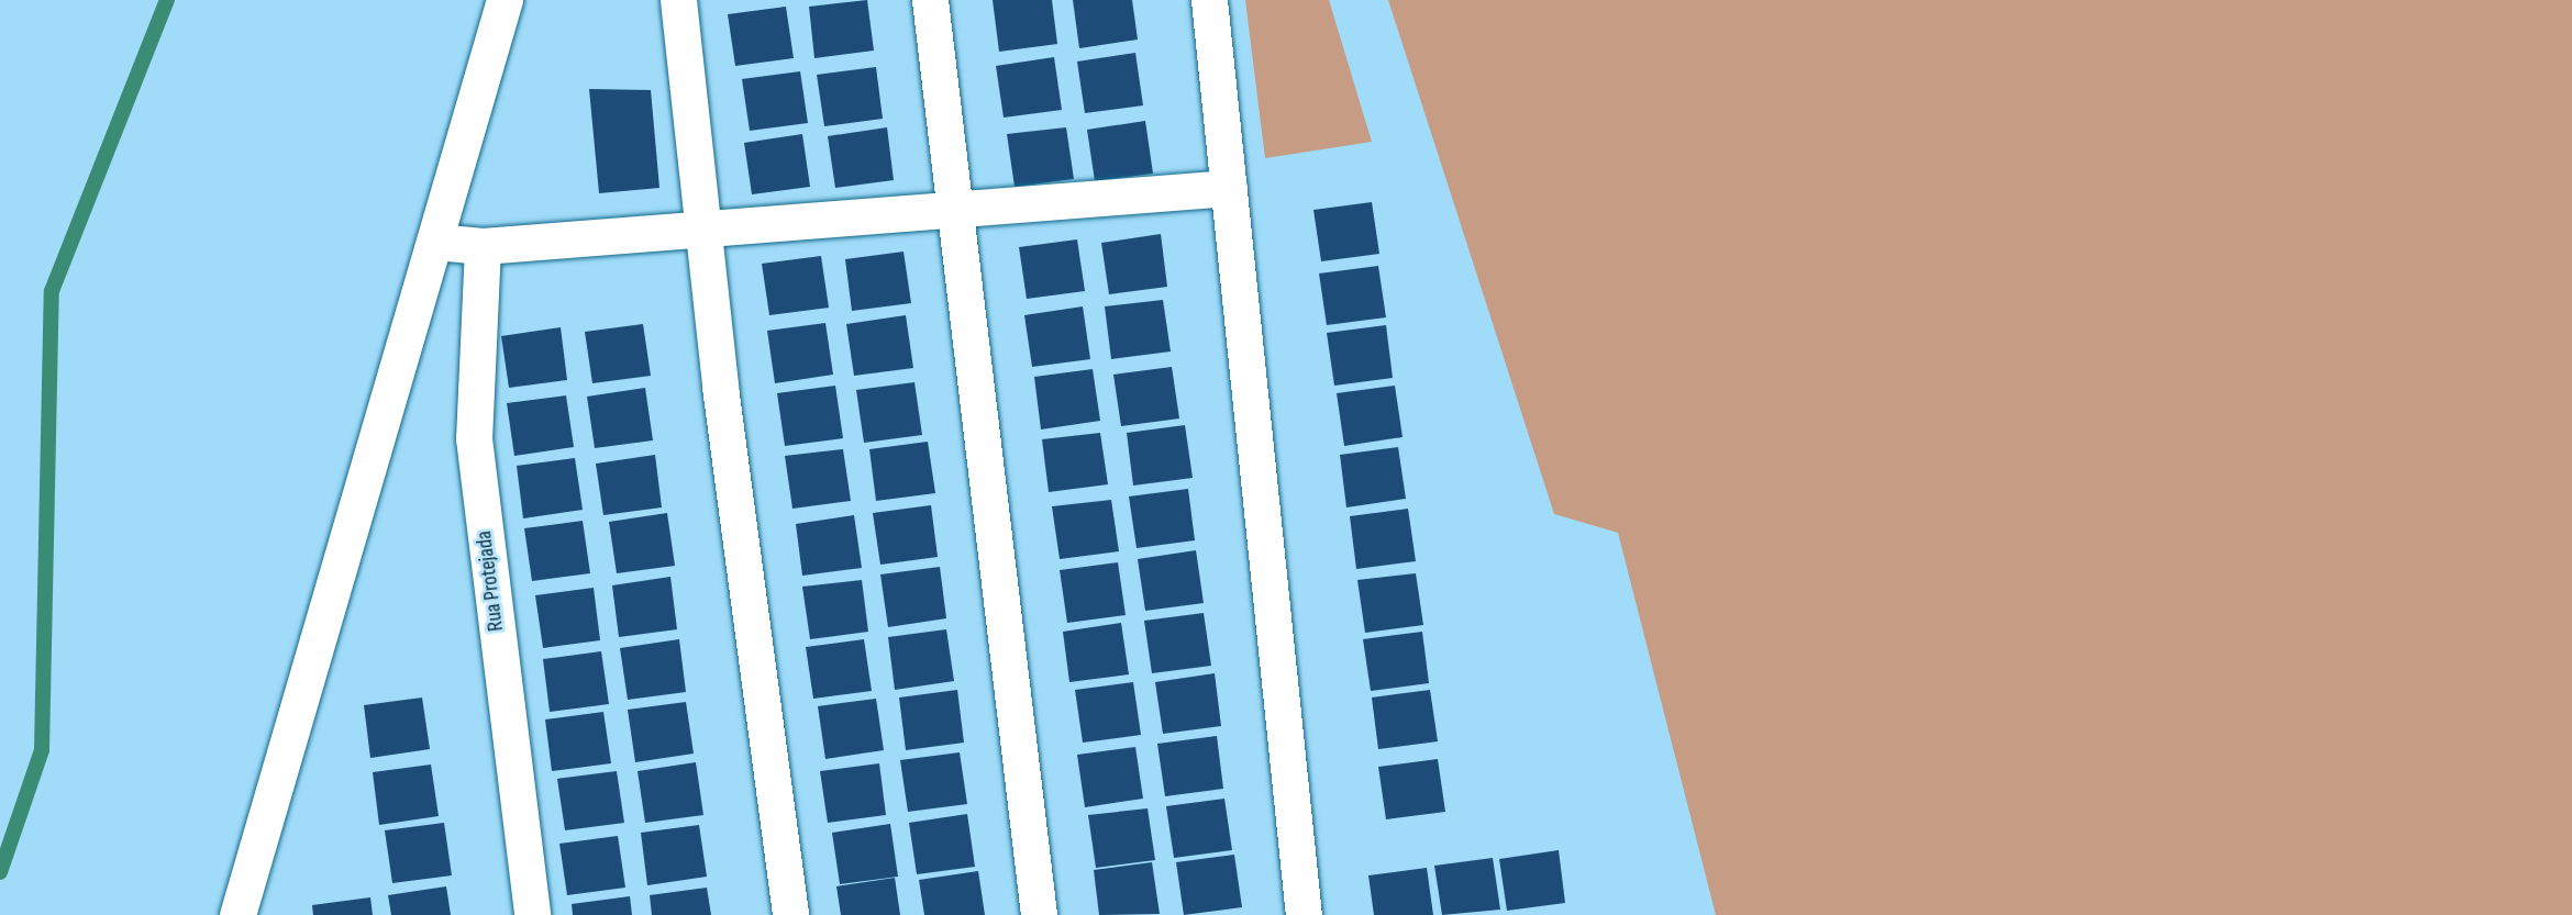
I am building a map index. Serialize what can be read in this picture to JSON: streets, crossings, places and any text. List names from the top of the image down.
{
  "streets": {
    "street": ["Rua Protejada"]
  }
}
